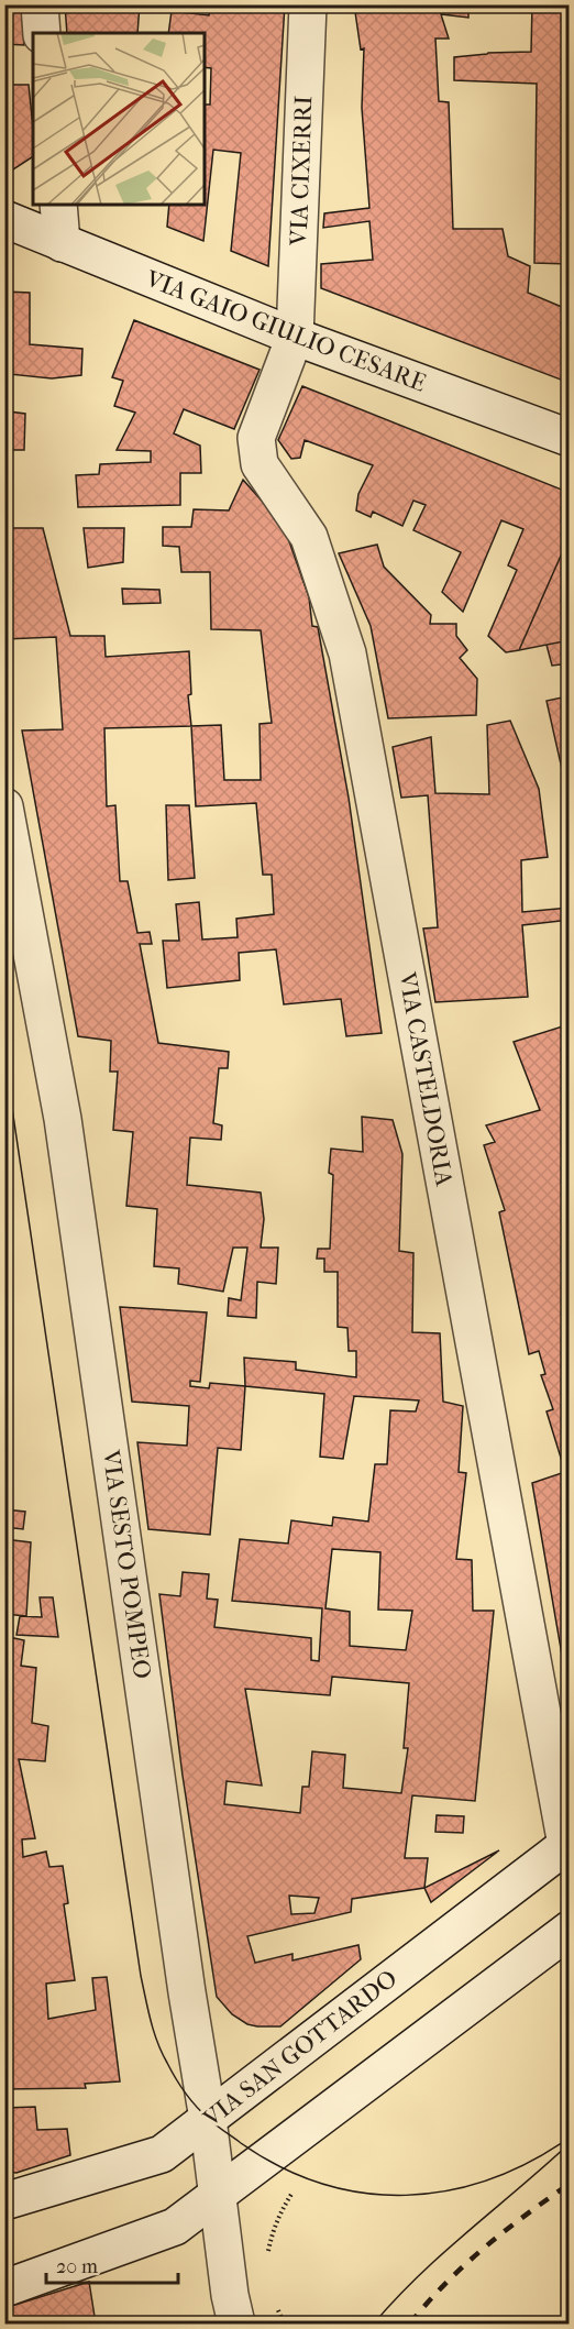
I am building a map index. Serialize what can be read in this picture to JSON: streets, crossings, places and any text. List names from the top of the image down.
{
  "streets": {
    "street": [
      "VIA CIXERRI",
      "VIA GAIO GIULIO CESARE",
      "VIA CASTELDORIA",
      "VIA SESTO POMPEO",
      "VIA SAN GOTTARDO"
    ]
  },
  "crossings": [
    ["VIA CIXERRI", "VIA GAIO GIULIO CESARE"],
    ["VIA CIXERRI", "VIA CASTELDORIA"],
    ["VIA GAIO GIULIO CESARE", "VIA CASTELDORIA"],
    ["VIA CASTELDORIA", "VIA SAN GOTTARDO"],
    ["VIA SESTO POMPEO", "VIA SAN GOTTARDO"]
  ],
  "scale_bar": "20 m"
}
